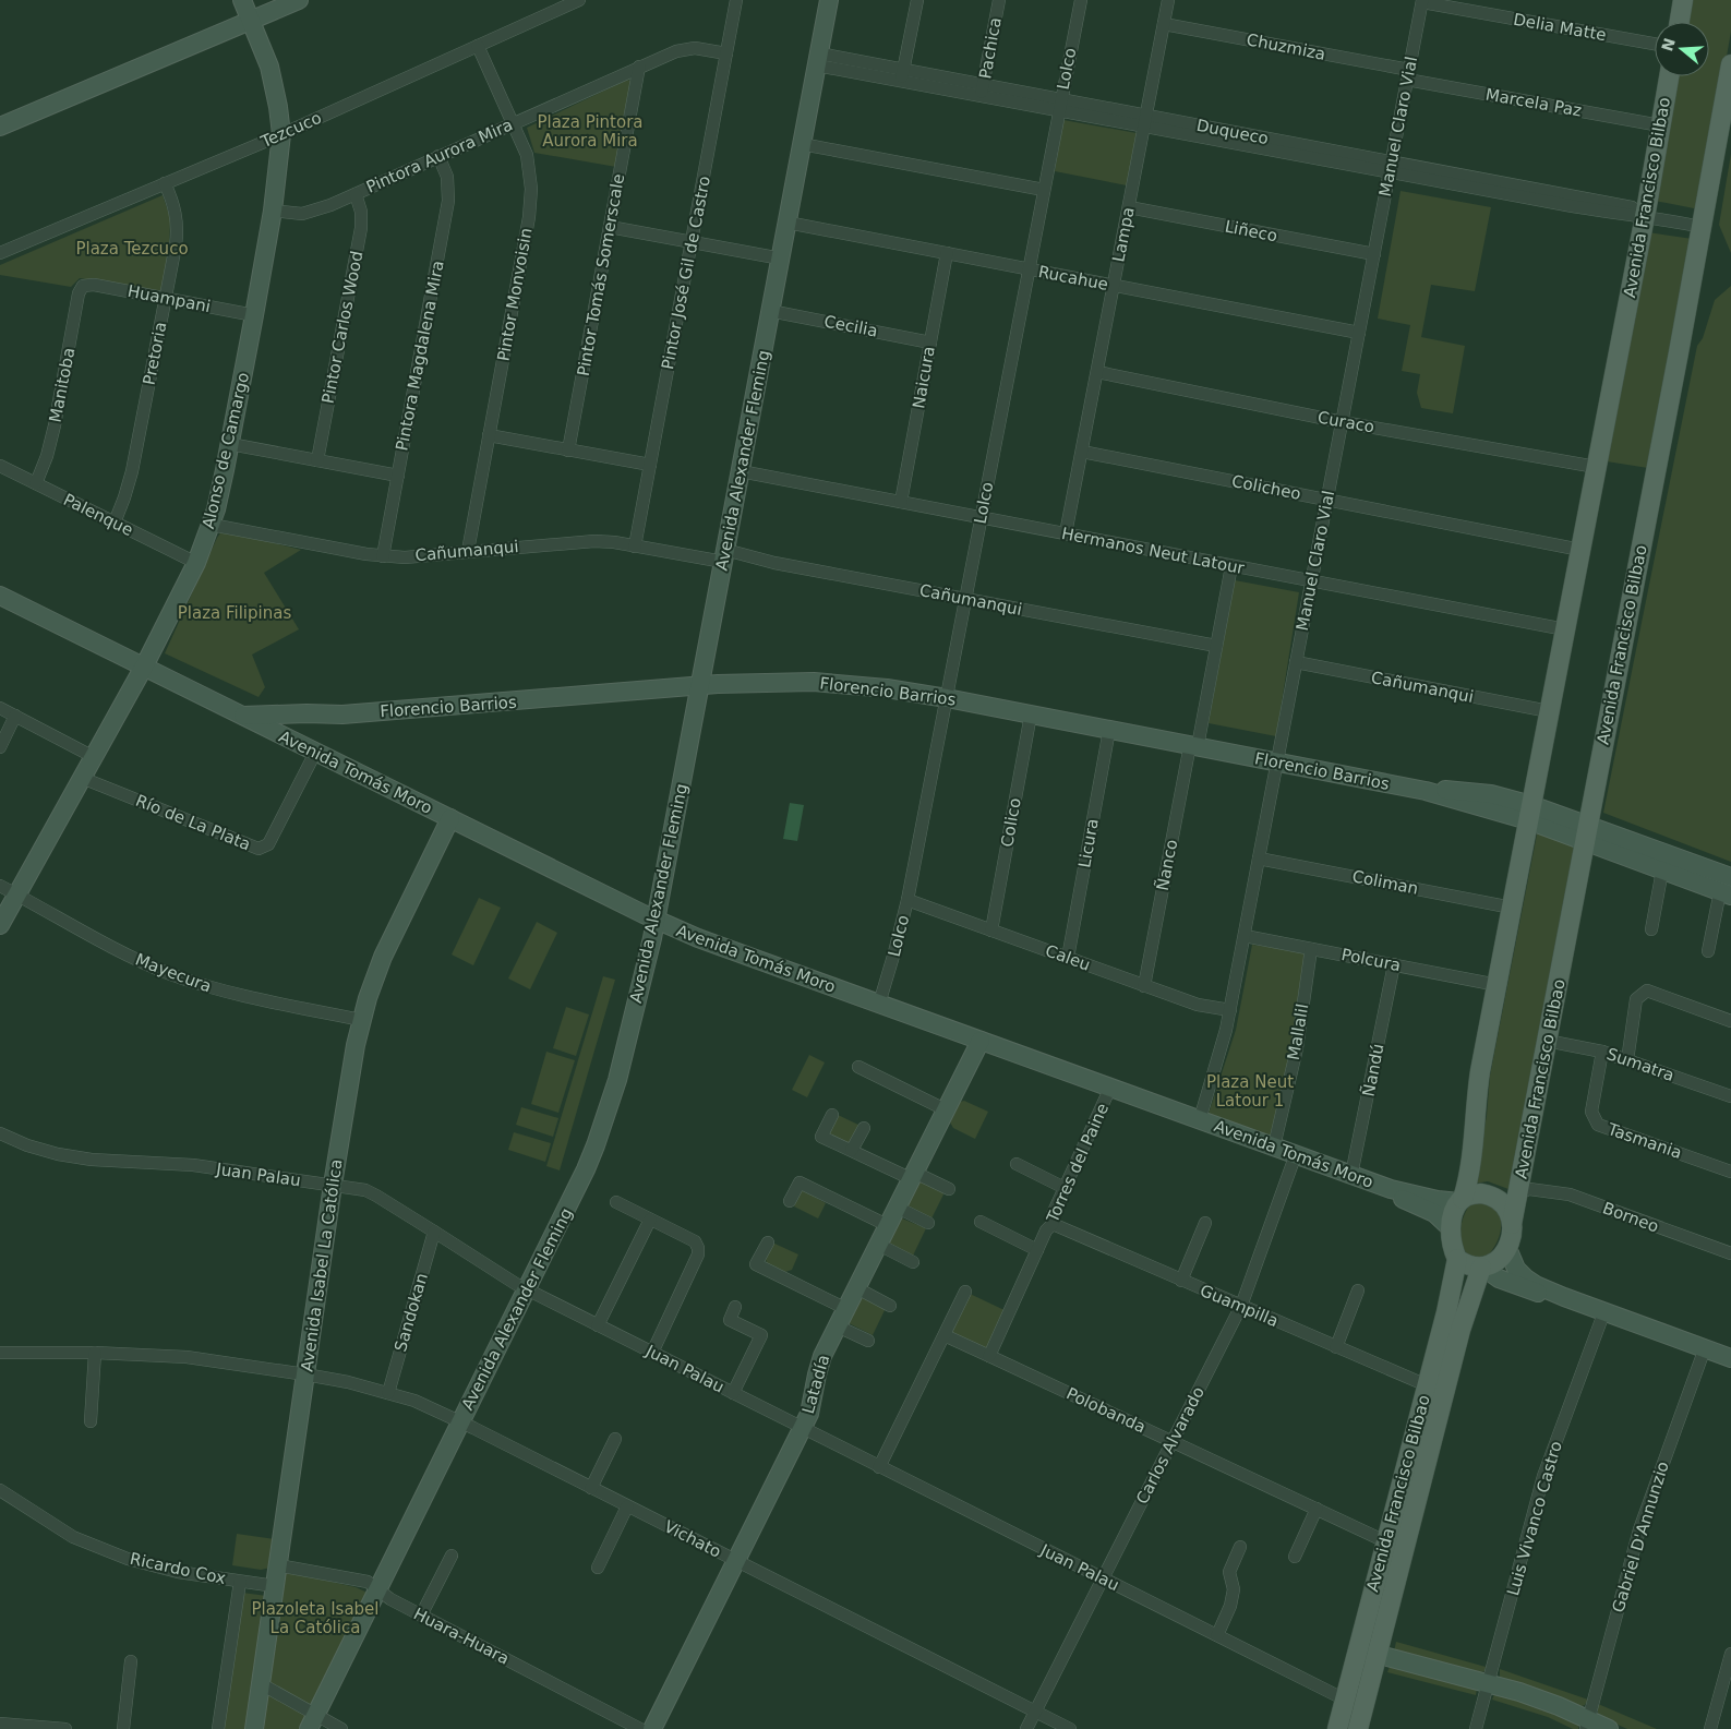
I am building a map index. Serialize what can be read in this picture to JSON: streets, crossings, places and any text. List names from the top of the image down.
{
  "streets": {
    "main road": [
      "Avenida Francisco Bilbao",
      "Alonso de Camargo",
      "Avenida Alexander Fleming",
      "Florencio Barrios",
      "Avenida Tomás Moro",
      "Avenida Isabel La Católica",
      "Latadía"
    ],
    "street": [
      "Delia Matte",
      "Chuzmiza",
      "Pachica",
      "Lolco",
      "Marcela Paz",
      "Manuel Claro Vial",
      "Tezcuco",
      "Duqueco",
      "Pintora Aurora Mira",
      "Liñeco",
      "Lampa",
      "Pintor José Gil de Castro",
      "Pintor Tomás Somerscale",
      "Rucahue",
      "Pintor Monvoisin",
      "Huampani",
      "Cecilia",
      "Pintor Carlos Wood",
      "Pretoria",
      "Pintora Magdalena Mira",
      "Naicura",
      "Manitoba",
      "Curaco",
      "Colicheo",
      "Palenque",
      "Cañumanqui",
      "Hermanos Neut Latour",
      "Río de La Plata",
      "Colico",
      "Licura",
      "Ñanco",
      "Coliman",
      "Caleu",
      "Polcura",
      "Mayecura",
      "Mallalil",
      "Sumatra",
      "Ñandú",
      "Tasmania",
      "Torres del Paine",
      "Juan Palau",
      "Borneo",
      "Guampilla",
      "Sandokan",
      "Polobanda",
      "Carlos Alvarado",
      "Luis Vivanco Castro",
      "Gabriel D'Annunzio",
      "Vichato",
      "Ricardo Cox",
      "Huara-Huara"
    ]
  },
  "crossings": [
    ["Delia Matte", "Manuel Claro Vial"],
    ["Chuzmiza", "Marcela Paz"],
    ["Chuzmiza", "Manuel Claro Vial"],
    ["Chuzmiza", "Lampa"],
    ["Pachica", "Duqueco"],
    ["Lolco", "Duqueco"],
    ["Lolco", "Rucahue"],
    ["Lolco", "Cañumanqui"],
    ["Lolco", "Hermanos Neut Latour"],
    ["Lolco", "Florencio Barrios"],
    ["Lolco", "Avenida Tomás Moro"],
    ["Lolco", "Caleu"],
    ["Marcela Paz", "Manuel Claro Vial"],
    ["Marcela Paz", "Avenida Francisco Bilbao"],
    ["Manuel Claro Vial", "Duqueco"],
    ["Manuel Claro Vial", "Liñeco"],
    ["Manuel Claro Vial", "Rucahue"],
    ["Manuel Claro Vial", "Curaco"],
    ["Manuel Claro Vial", "Colicheo"],
    ["Manuel Claro Vial", "Cañumanqui"],
    ["Manuel Claro Vial", "Hermanos Neut Latour"],
    ["Manuel Claro Vial", "Florencio Barrios"],
    ["Manuel Claro Vial", "Avenida Tomás Moro"],
    ["Manuel Claro Vial", "Coliman"],
    ["Manuel Claro Vial", "Caleu"],
    ["Manuel Claro Vial", "Polcura"],
    ["Tezcuco", "Pintor Monvoisin"],
    ["Tezcuco", "Pretoria"],
    ["Tezcuco", "Alonso de Camargo"],
    ["Duqueco", "Avenida Francisco Bilbao"],
    ["Duqueco", "Lampa"],
    ["Duqueco", "Avenida Alexander Fleming"],
    ["Pintora Aurora Mira", "Pintor José Gil de Castro"],
    ["Pintora Aurora Mira", "Pintor Tomás Somerscale"],
    ["Pintora Aurora Mira", "Pintor Monvoisin"],
    ["Pintora Aurora Mira", "Pintor Carlos Wood"],
    ["Pintora Aurora Mira", "Pintora Magdalena Mira"],
    ["Pintora Aurora Mira", "Alonso de Camargo"],
    ["Avenida Francisco Bilbao", "Curaco"],
    ["Avenida Francisco Bilbao", "Colicheo"],
    ["Avenida Francisco Bilbao", "Cañumanqui"],
    ["Avenida Francisco Bilbao", "Hermanos Neut Latour"],
    ["Avenida Francisco Bilbao", "Florencio Barrios"],
    ["Avenida Francisco Bilbao", "Avenida Tomás Moro"],
    ["Avenida Francisco Bilbao", "Coliman"],
    ["Avenida Francisco Bilbao", "Polcura"],
    ["Avenida Francisco Bilbao", "Sumatra"],
    ["Avenida Francisco Bilbao", "Juan Palau"],
    ["Avenida Francisco Bilbao", "Borneo"],
    ["Avenida Francisco Bilbao", "Guampilla"],
    ["Avenida Francisco Bilbao", "Polobanda"],
    ["Liñeco", "Lampa"],
    ["Lampa", "Rucahue"],
    ["Lampa", "Curaco"],
    ["Lampa", "Colicheo"],
    ["Lampa", "Hermanos Neut Latour"],
    ["Pintor José Gil de Castro", "Cañumanqui"],
    ["Rucahue", "Naicura"],
    ["Rucahue", "Avenida Alexander Fleming"],
    ["Pintor Monvoisin", "Cañumanqui"],
    ["Huampani", "Pretoria"],
    ["Huampani", "Manitoba"],
    ["Huampani", "Alonso de Camargo"],
    ["Cecilia", "Naicura"],
    ["Cecilia", "Avenida Alexander Fleming"],
    ["Pretoria", "Palenque"],
    ["Pintora Magdalena Mira", "Cañumanqui"],
    ["Naicura", "Hermanos Neut Latour"],
    ["Manitoba", "Palenque"],
    ["Alonso de Camargo", "Palenque"],
    ["Alonso de Camargo", "Cañumanqui"],
    ["Alonso de Camargo", "Avenida Tomás Moro"],
    ["Alonso de Camargo", "Río de La Plata"],
    ["Alonso de Camargo", "Mayecura"],
    ["Avenida Alexander Fleming", "Cañumanqui"],
    ["Avenida Alexander Fleming", "Hermanos Neut Latour"],
    ["Avenida Alexander Fleming", "Florencio Barrios"],
    ["Avenida Alexander Fleming", "Avenida Tomás Moro"],
    ["Avenida Alexander Fleming", "Juan Palau"],
    ["Avenida Alexander Fleming", "Vichato"],
    ["Avenida Alexander Fleming", "Huara-Huara"],
    ["Cañumanqui", "Ñanco"],
    ["Hermanos Neut Latour", "Ñanco"],
    ["Florencio Barrios", "Avenida Tomás Moro"],
    ["Florencio Barrios", "Colico"],
    ["Florencio Barrios", "Licura"],
    ["Florencio Barrios", "Ñanco"],
    ["Avenida Tomás Moro", "Río de La Plata"],
    ["Avenida Tomás Moro", "Mallalil"],
    ["Avenida Tomás Moro", "Ñandú"],
    ["Avenida Tomás Moro", "Torres del Paine"],
    ["Avenida Tomás Moro", "Avenida Isabel La Católica"],
    ["Avenida Tomás Moro", "Latadía"],
    ["Avenida Tomás Moro", "Carlos Alvarado"],
    ["Colico", "Caleu"],
    ["Licura", "Caleu"],
    ["Ñanco", "Caleu"],
    ["Polcura", "Mallalil"],
    ["Polcura", "Ñandú"],
    ["Mayecura", "Avenida Isabel La Católica"],
    ["Sumatra", "Tasmania"],
    ["Torres del Paine", "Guampilla"],
    ["Torres del Paine", "Polobanda"],
    ["Juan Palau", "Avenida Isabel La Católica"],
    ["Juan Palau", "Sandokan"],
    ["Juan Palau", "Latadía"],
    ["Juan Palau", "Carlos Alvarado"],
    ["Avenida Isabel La Católica", "Vichato"],
    ["Avenida Isabel La Católica", "Ricardo Cox"],
    ["Avenida Isabel La Católica", "Huara-Huara"],
    ["Guampilla", "Carlos Alvarado"],
    ["Sandokan", "Vichato"],
    ["Latadía", "Vichato"],
    ["Polobanda", "Carlos Alvarado"],
    ["Carlos Alvarado", "Vichato"]
  ],
  "parks": [
    "Plaza Pintora Aurora Mira",
    "Plaza Tezcuco",
    "Plaza Filipinas",
    "Plaza Neut Latour 1",
    "Plazoleta Isabel La Católica"
  ],
  "north": "left"
}
